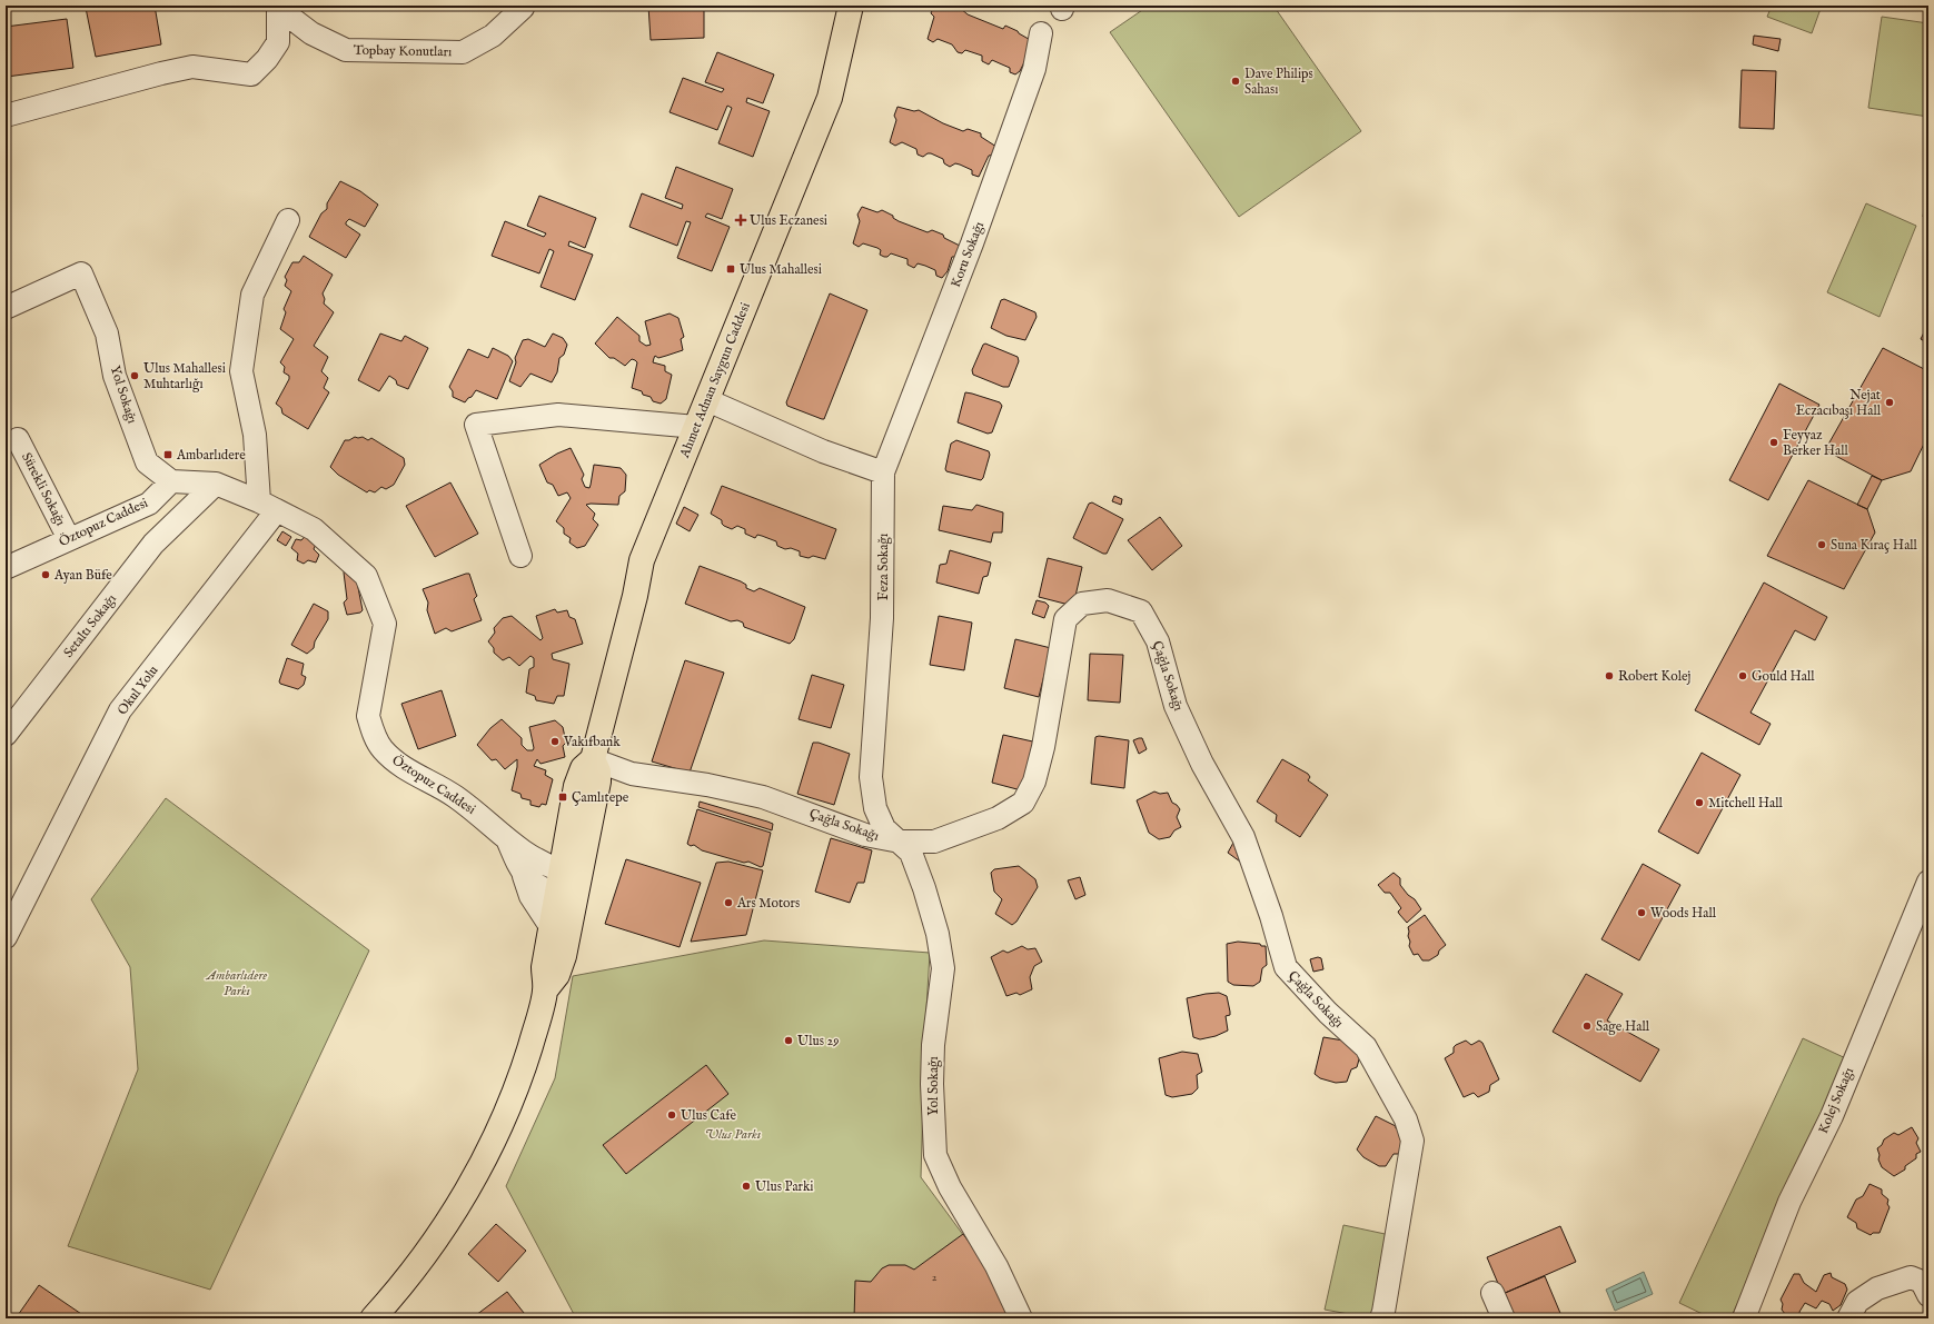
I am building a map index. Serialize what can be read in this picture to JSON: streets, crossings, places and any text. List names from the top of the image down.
{
  "streets": {
    "main road": ["Ahmet Adnan Saygun Caddesi"],
    "street": [
      "Topbay Konutları",
      "Koru Sokağı",
      "Yol Sokağı",
      "Sürekli Sokağı",
      "Öztopuz Caddesi",
      "Feza Sokağı",
      "Setaltı Sokağı",
      "Çağla Sokağı",
      "Okul Yolu",
      "Kolej Sokağı"
    ]
  },
  "crossings": [
    ["Koru Sokağı", "Feza Sokağı"],
    ["Ahmet Adnan Saygun Caddesi", "Öztopuz Caddesi"],
    ["Ahmet Adnan Saygun Caddesi", "Çağla Sokağı"],
    ["Yol Sokağı", "Öztopuz Caddesi"],
    ["Yol Sokağı", "Feza Sokağı"],
    ["Yol Sokağı", "Çağla Sokağı"],
    ["Sürekli Sokağı", "Öztopuz Caddesi"],
    ["Öztopuz Caddesi", "Setaltı Sokağı"],
    ["Öztopuz Caddesi", "Okul Yolu"],
    ["Feza Sokağı", "Çağla Sokağı"]
  ],
  "parks": ["Ambarlıdere Parkı", "Ulus Parkı"],
  "places": {
    "other": [
      "Dave Philips Sahası",
      "Ulus Mahallesi Muhtarlığı",
      "Nejat Eczacıbaşı Hall",
      "Feyyaz Berker Hall",
      "Suna Kıraç Hall",
      "Ayan Büfe",
      "Robert Kolej",
      "Gould Hall",
      "Vakıfbank",
      "Mitchell Hall",
      "Ars Motors",
      "Woods Hall",
      "Sage Hall",
      "Ulus 29",
      "Ulus Cafe",
      "Ulus Parki"
    ],
    "health": ["Ulus Eczanesi"],
    "transit": ["Ulus Mahallesi", "Ambarlıdere", "Çamlıtepe"]
  },
  "house_numbers": ["2"]
}
